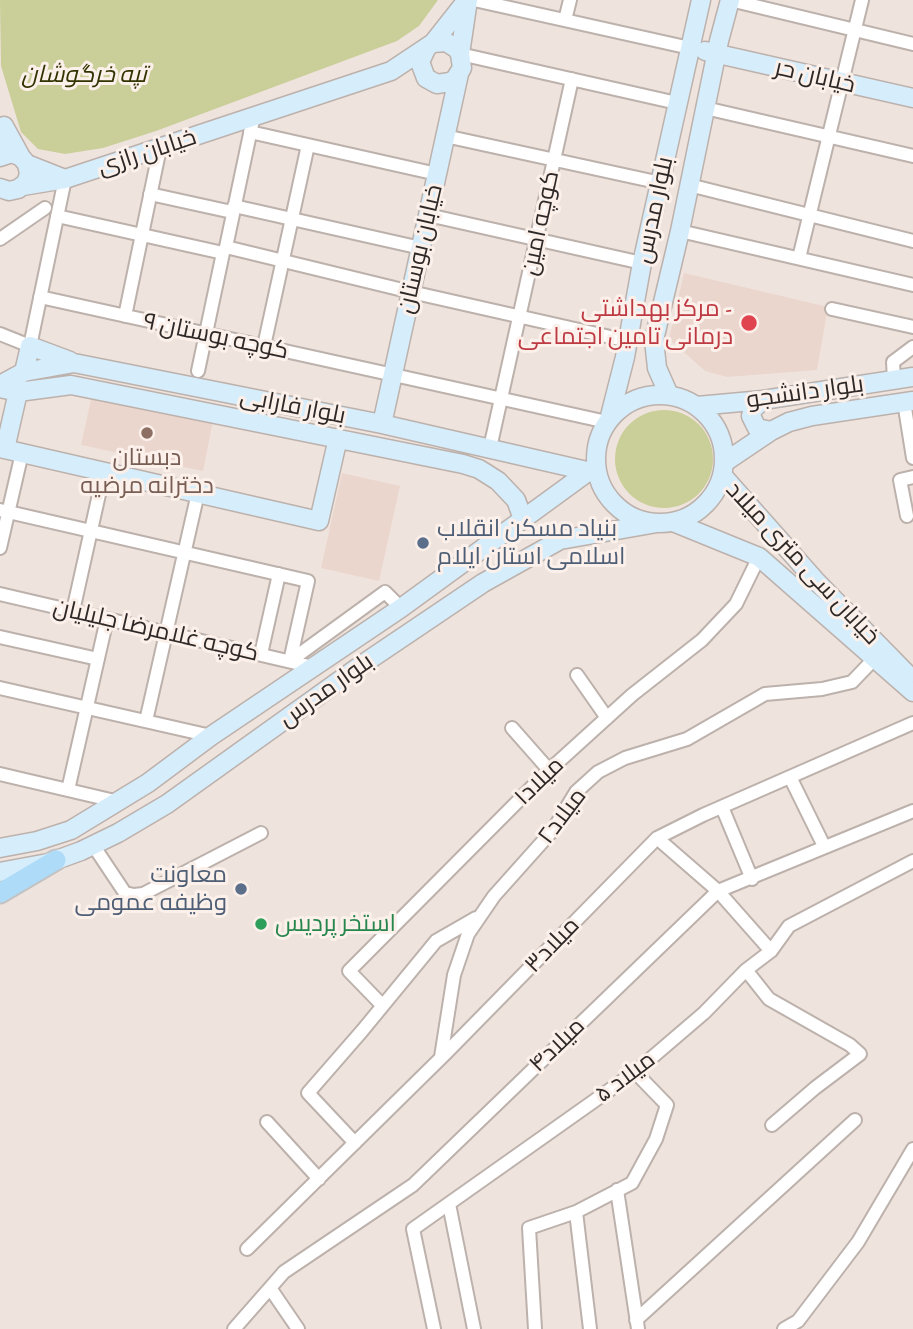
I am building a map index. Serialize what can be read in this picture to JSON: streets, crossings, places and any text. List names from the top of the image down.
{
  "streets": {
    "street": [
      "خیابان حر",
      "خیابان رازی",
      "بلوار مدرس",
      "کوچه امین",
      "خیابان بوستان",
      "کوچه بوستان ۹",
      "بلوار دانشجو",
      "بلوار فارابی",
      "خیابان سی متری میلاد",
      "کوچه غلامرضا جلیلیان",
      "میلاد۱",
      "میلاد۲",
      "میلاد۳",
      "میلاد۴",
      "میلاد ۵"
    ]
  },
  "crossings": [
    ["خیابان حر", "بلوار مدرس"],
    ["خیابان رازی", "خیابان بوستان"],
    ["خیابان رازی", "کوچه بوستان ۹"],
    ["بلوار مدرس", "کوچه بوستان ۹"],
    ["بلوار مدرس", "بلوار دانشجو"],
    ["بلوار مدرس", "بلوار فارابی"],
    ["بلوار مدرس", "خیابان سی متری میلاد"],
    ["بلوار مدرس", "کوچه غلامرضا جلیلیان"],
    ["کوچه امین", "کوچه بوستان ۹"],
    ["کوچه امین", "بلوار فارابی"],
    ["خیابان بوستان", "کوچه بوستان ۹"],
    ["خیابان بوستان", "بلوار فارابی"],
    ["کوچه بوستان ۹", "بلوار دانشجو"],
    ["کوچه بوستان ۹", "بلوار فارابی"],
    ["کوچه بوستان ۹", "خیابان سی متری میلاد"],
    ["بلوار دانشجو", "بلوار فارابی"],
    ["بلوار دانشجو", "خیابان سی متری میلاد"],
    ["بلوار فارابی", "خیابان سی متری میلاد"],
    ["خیابان سی متری میلاد", "میلاد۱"],
    ["خیابان سی متری میلاد", "میلاد۲"],
    ["میلاد۲", "میلاد۳"]
  ],
  "parks": ["تپه خرگوشان"],
  "places": [
    "مرکز بهداشتی - درمانی تامین اجتماعی",
    "دبستان دخترانه مرضیه",
    "بنیاد مسکن انقلاب اسلامی استان ایلام",
    "معاونت وظیفه عمومی",
    "استخر پردیس"
  ]
}
